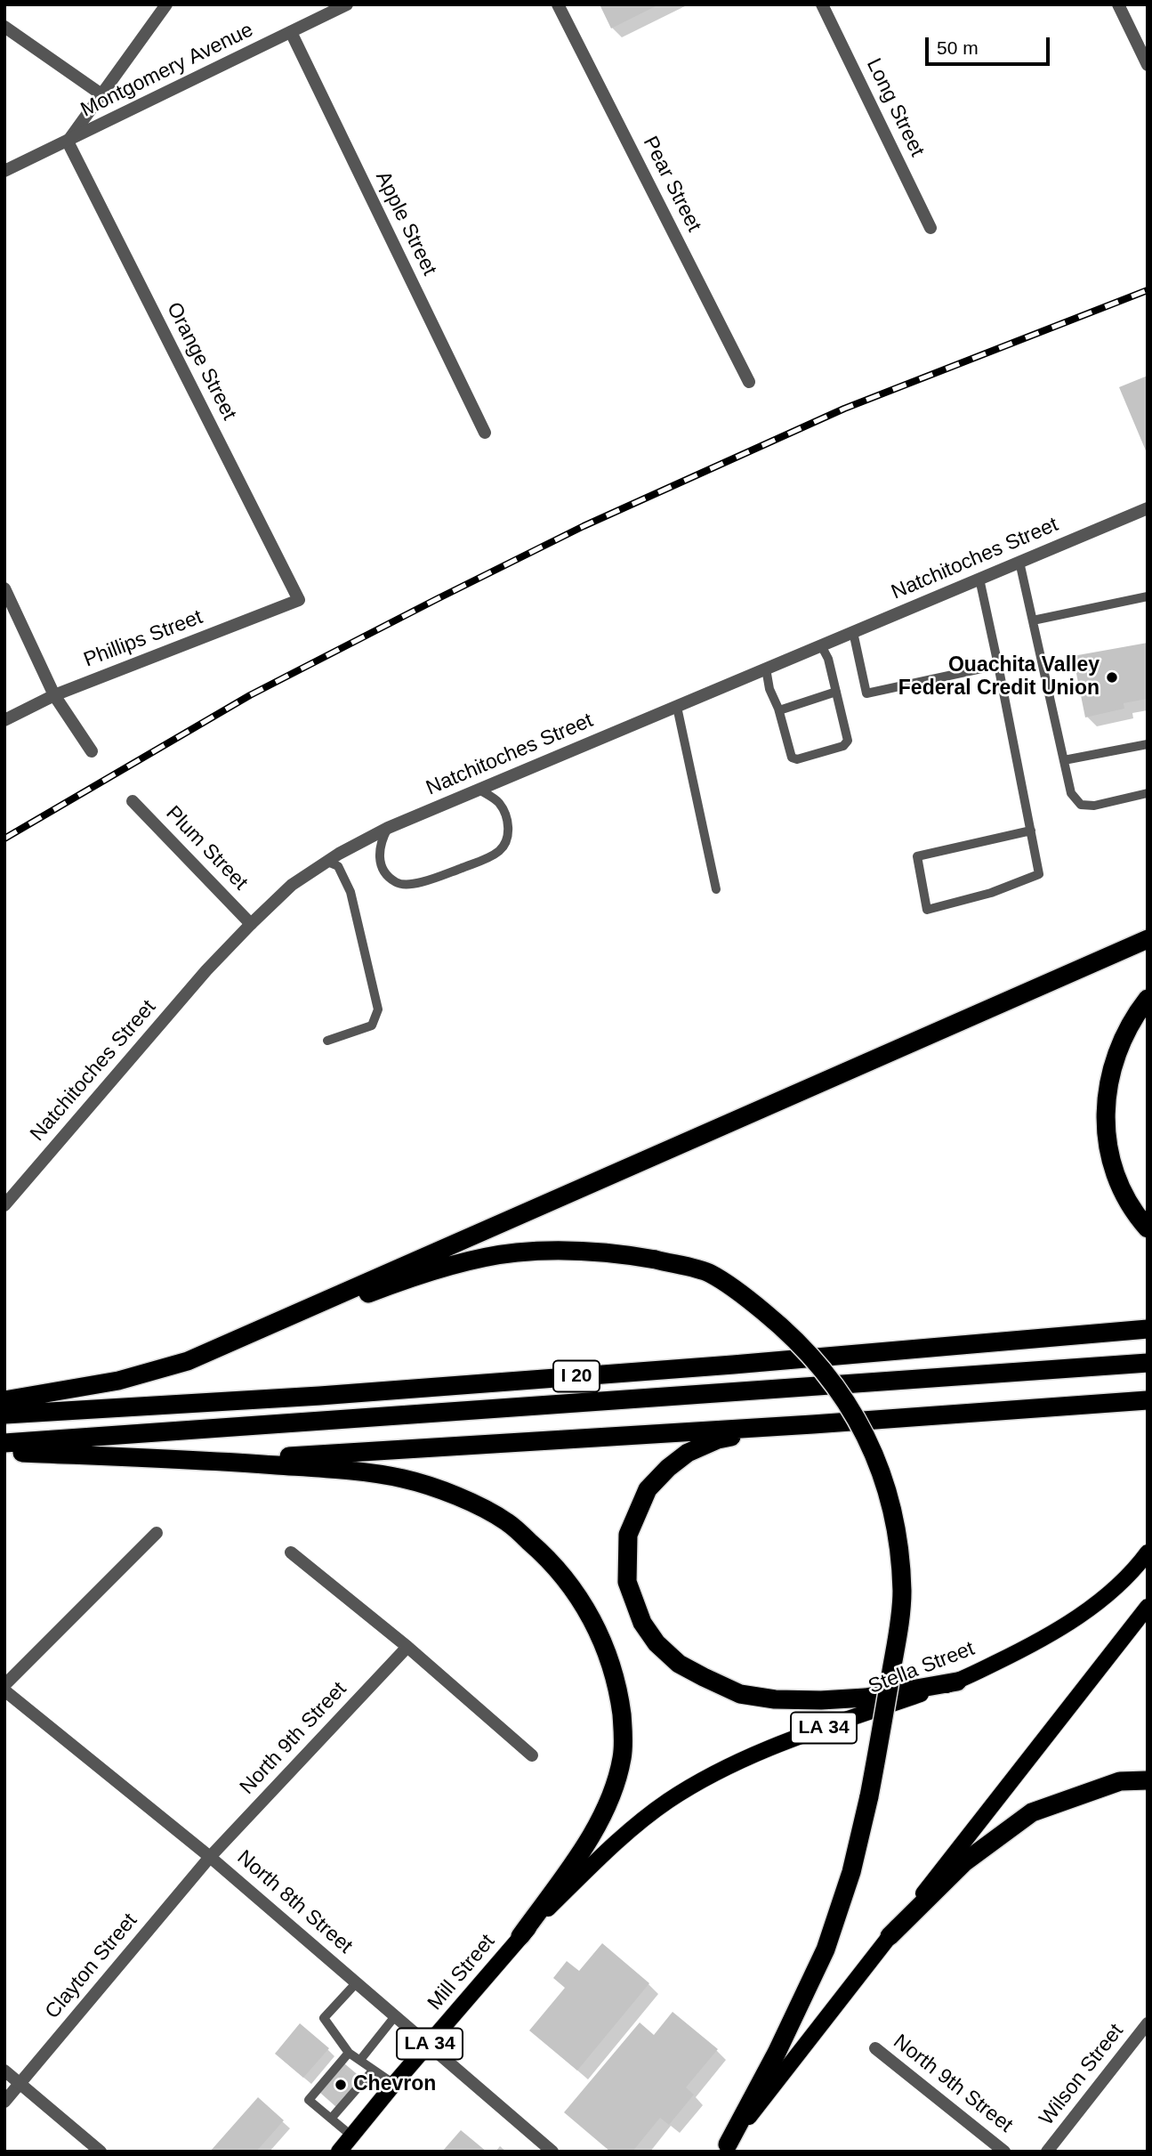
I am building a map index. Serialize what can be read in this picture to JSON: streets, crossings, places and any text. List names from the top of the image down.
{
  "streets": {
    "highway": ["I 20"],
    "main road": ["Stella Street", "LA 34", "Mill Street"],
    "street": [
      "Montgomery Avenue",
      "Long Street",
      "Pear Street",
      "Apple Street",
      "Orange Street",
      "Natchitoches Street",
      "Phillips Street",
      "Plum Street",
      "North 9th Street",
      "North 8th Street",
      "Clayton Street",
      "Wilson Street"
    ]
  },
  "crossings": [
    ["Montgomery Avenue", "Apple Street"],
    ["Montgomery Avenue", "Orange Street"],
    ["Orange Street", "Phillips Street"],
    ["Natchitoches Street", "Plum Street"],
    ["Stella Street", "Mill Street"],
    ["North 9th Street", "North 8th Street"],
    ["North 9th Street", "Clayton Street"],
    ["North 8th Street", "Clayton Street"],
    ["North 8th Street", "Mill Street"]
  ],
  "places": ["Ouachita Valley Federal Credit Union", "Chevron"],
  "scale_bar": "50 m"
}
